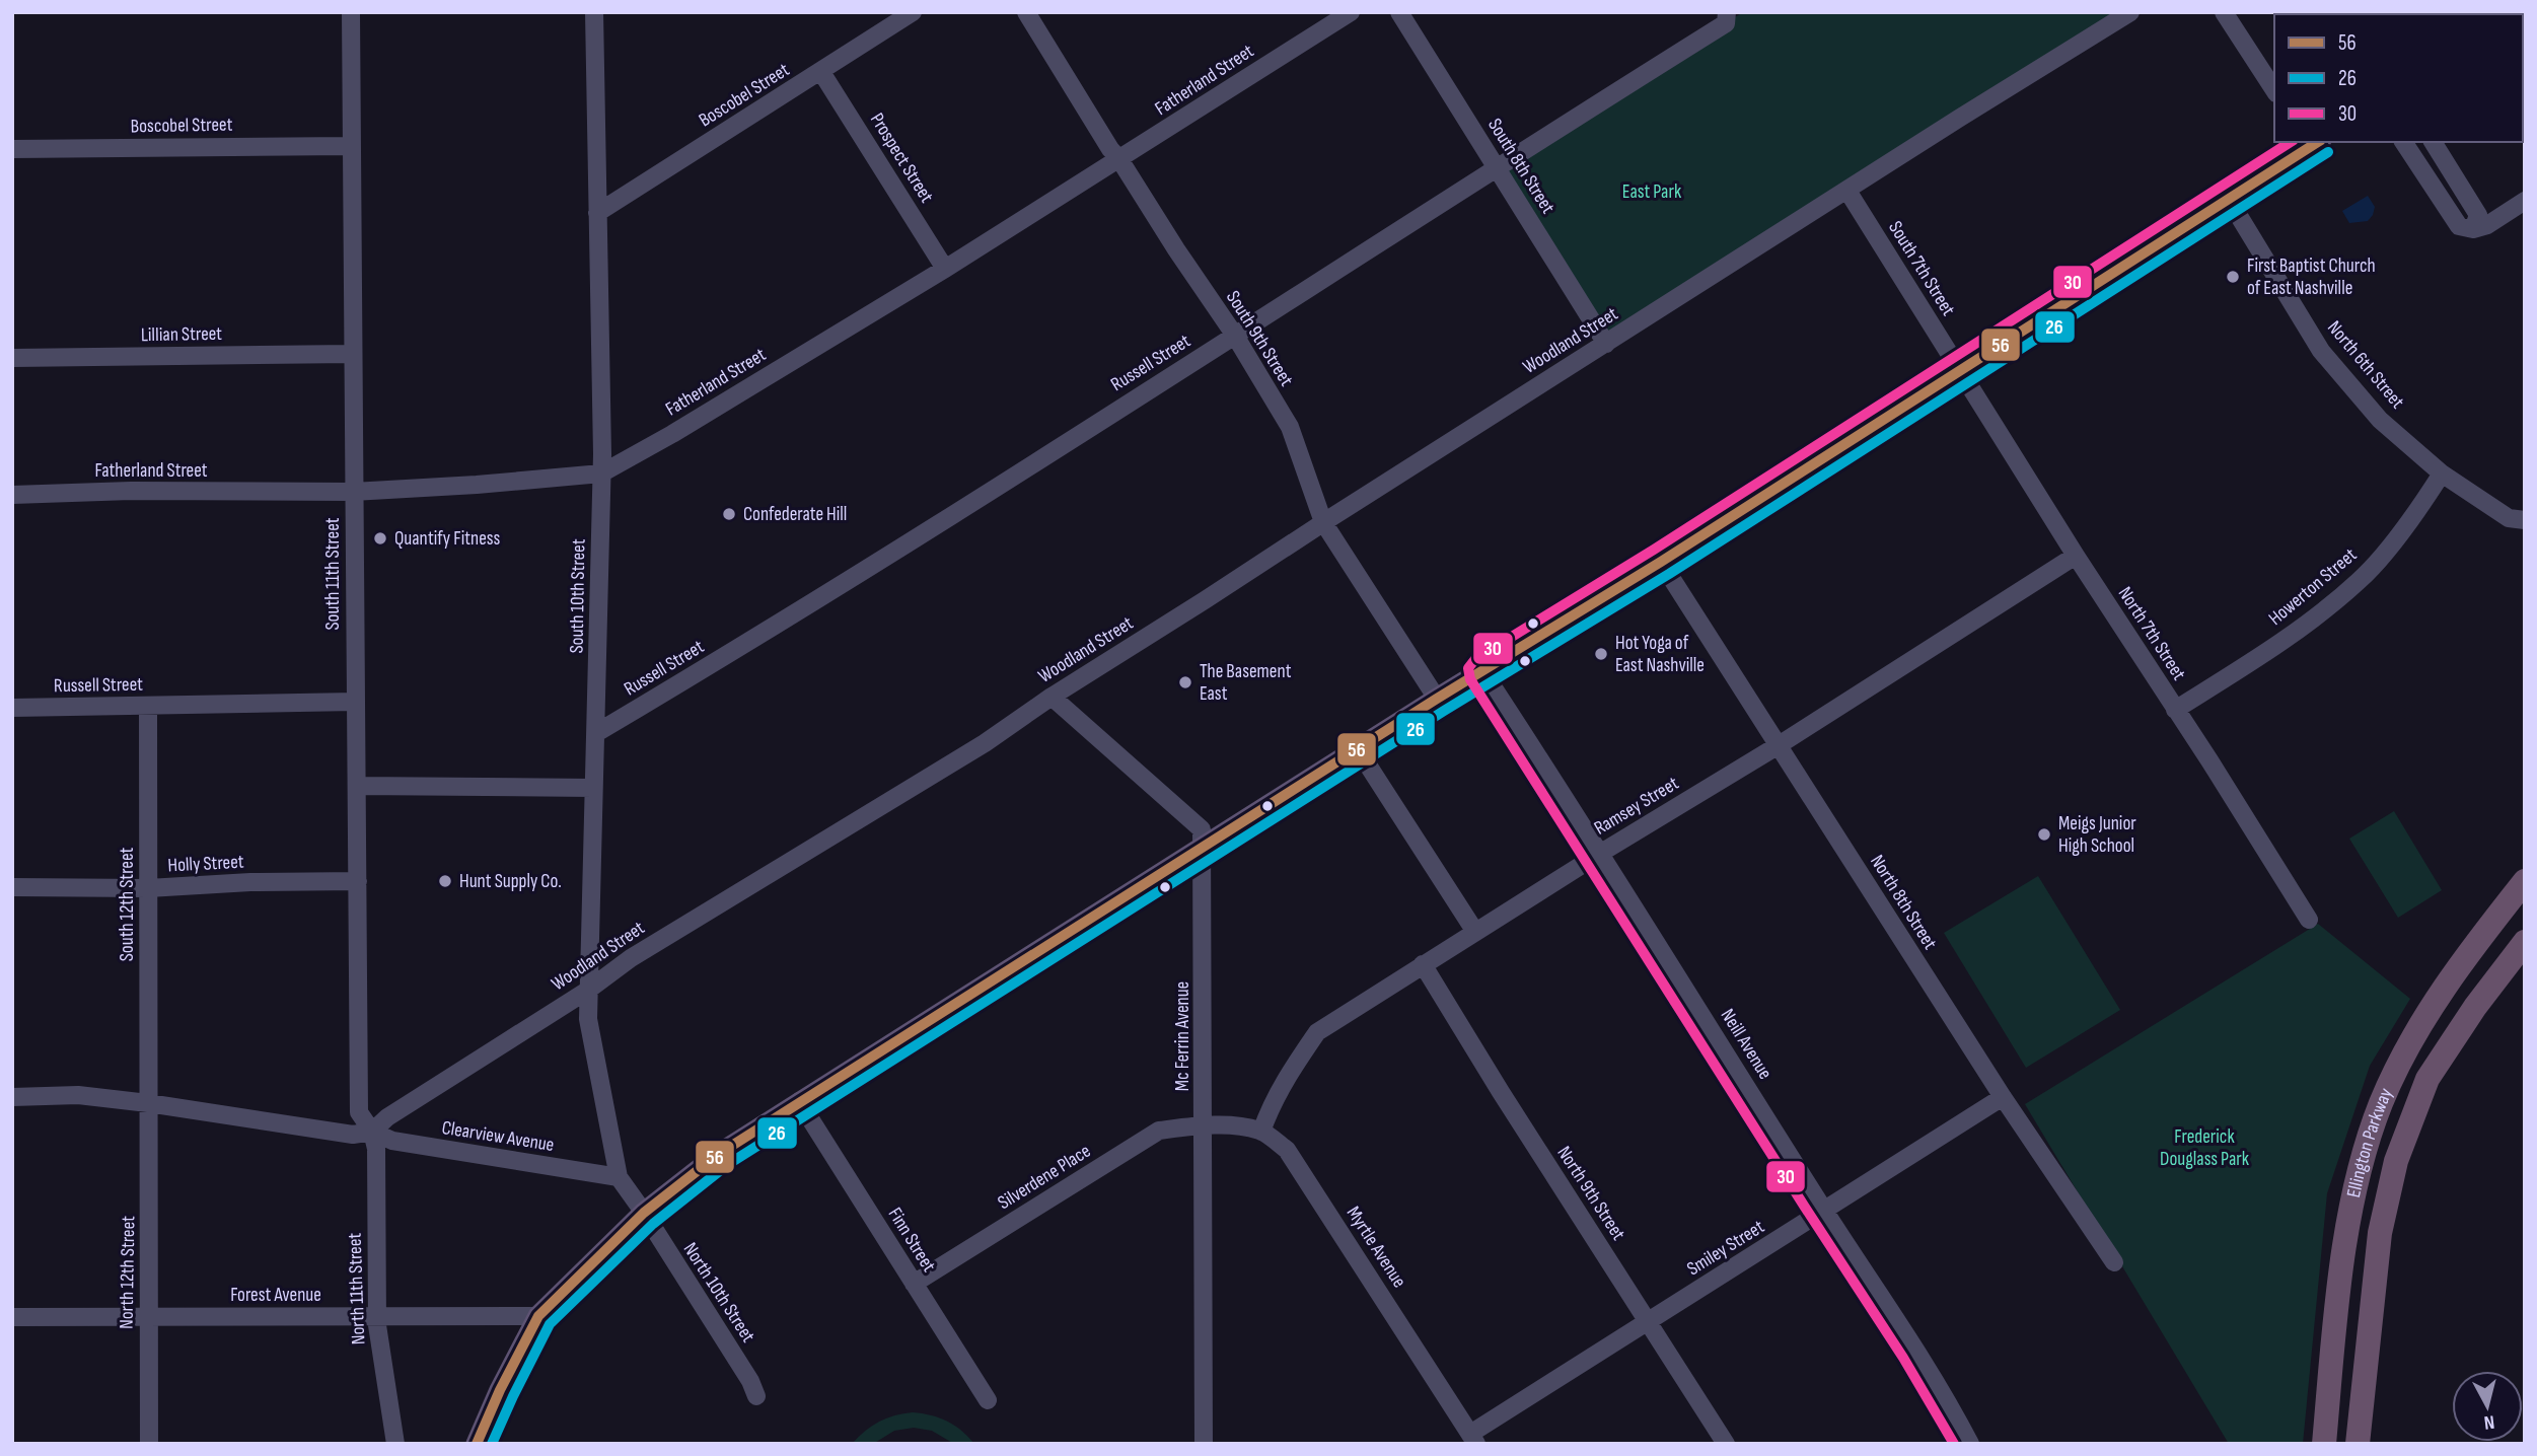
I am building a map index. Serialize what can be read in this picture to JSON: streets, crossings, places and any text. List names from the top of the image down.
{
  "streets": {
    "highway": ["Ellington Parkway"],
    "street": [
      "Fatherland Street",
      "Boscobel Street",
      "Prospect Street",
      "South 8th Street",
      "South 7th Street",
      "Lillian Street",
      "South 9th Street",
      "Woodland Street",
      "Russell Street",
      "North 6th Street",
      "South 11th Street",
      "Howerton Street",
      "South 10th Street",
      "North 7th Street",
      "Ramsey Street",
      "Holly Street",
      "North 8th Street",
      "South 12th Street",
      "Mc Ferrin Avenue",
      "Neill Avenue",
      "Clearview Avenue",
      "Silverdene Place",
      "North 9th Street",
      "Finn Street",
      "Myrtle Avenue",
      "Smiley Street",
      "North 12th Street",
      "North 11th Street",
      "North 10th Street",
      "Forest Avenue"
    ]
  },
  "crossings": [
    ["Fatherland Street", "Prospect Street"],
    ["Fatherland Street", "South 9th Street"],
    ["Fatherland Street", "South 11th Street"],
    ["Fatherland Street", "South 10th Street"],
    ["Boscobel Street", "Prospect Street"],
    ["Boscobel Street", "South 11th Street"],
    ["Boscobel Street", "South 10th Street"],
    ["South 8th Street", "Woodland Street"],
    ["South 8th Street", "Russell Street"],
    ["South 7th Street", "Woodland Street"],
    ["South 7th Street", "North 7th Street"],
    ["Lillian Street", "South 11th Street"],
    ["South 9th Street", "Woodland Street"],
    ["South 9th Street", "Russell Street"],
    ["Woodland Street", "South 11th Street"],
    ["Woodland Street", "South 10th Street"],
    ["Woodland Street", "Mc Ferrin Avenue"],
    ["Woodland Street", "Clearview Avenue"],
    ["Woodland Street", "North 11th Street"],
    ["Russell Street", "South 11th Street"],
    ["Russell Street", "South 10th Street"],
    ["Russell Street", "South 12th Street"],
    ["North 6th Street", "Howerton Street"],
    ["South 11th Street", "Holly Street"],
    ["South 11th Street", "Clearview Avenue"],
    ["South 11th Street", "North 11th Street"],
    ["Howerton Street", "North 7th Street"],
    ["South 10th Street", "Clearview Avenue"],
    ["South 10th Street", "North 10th Street"],
    ["North 7th Street", "Ramsey Street"],
    ["Ramsey Street", "North 8th Street"],
    ["Ramsey Street", "Neill Avenue"],
    ["Ramsey Street", "North 9th Street"],
    ["Ramsey Street", "Myrtle Avenue"],
    ["Holly Street", "South 12th Street"],
    ["North 8th Street", "Smiley Street"],
    ["South 12th Street", "North 12th Street"],
    ["Mc Ferrin Avenue", "Silverdene Place"],
    ["Mc Ferrin Avenue", "Myrtle Avenue"],
    ["Neill Avenue", "Smiley Street"],
    ["Clearview Avenue", "North 11th Street"],
    ["Clearview Avenue", "North 10th Street"],
    ["Silverdene Place", "Finn Street"],
    ["Silverdene Place", "Myrtle Avenue"],
    ["North 9th Street", "Smiley Street"],
    ["Myrtle Avenue", "Smiley Street"],
    ["North 12th Street", "Forest Avenue"],
    ["North 11th Street", "Forest Avenue"]
  ],
  "parks": ["East Park", "Frederick Douglass Park"],
  "places": [
    "First Baptist Church of East Nashville",
    "Confederate Hill",
    "Quantify Fitness",
    "Hot Yoga of East Nashville",
    "The Basement East",
    "Meigs Junior High School",
    "Hunt Supply Co."
  ],
  "lines": ["transit line 56", "transit line 30", "transit line 26"],
  "legend": ["56", "26", "30"],
  "north": "bottom"
}
